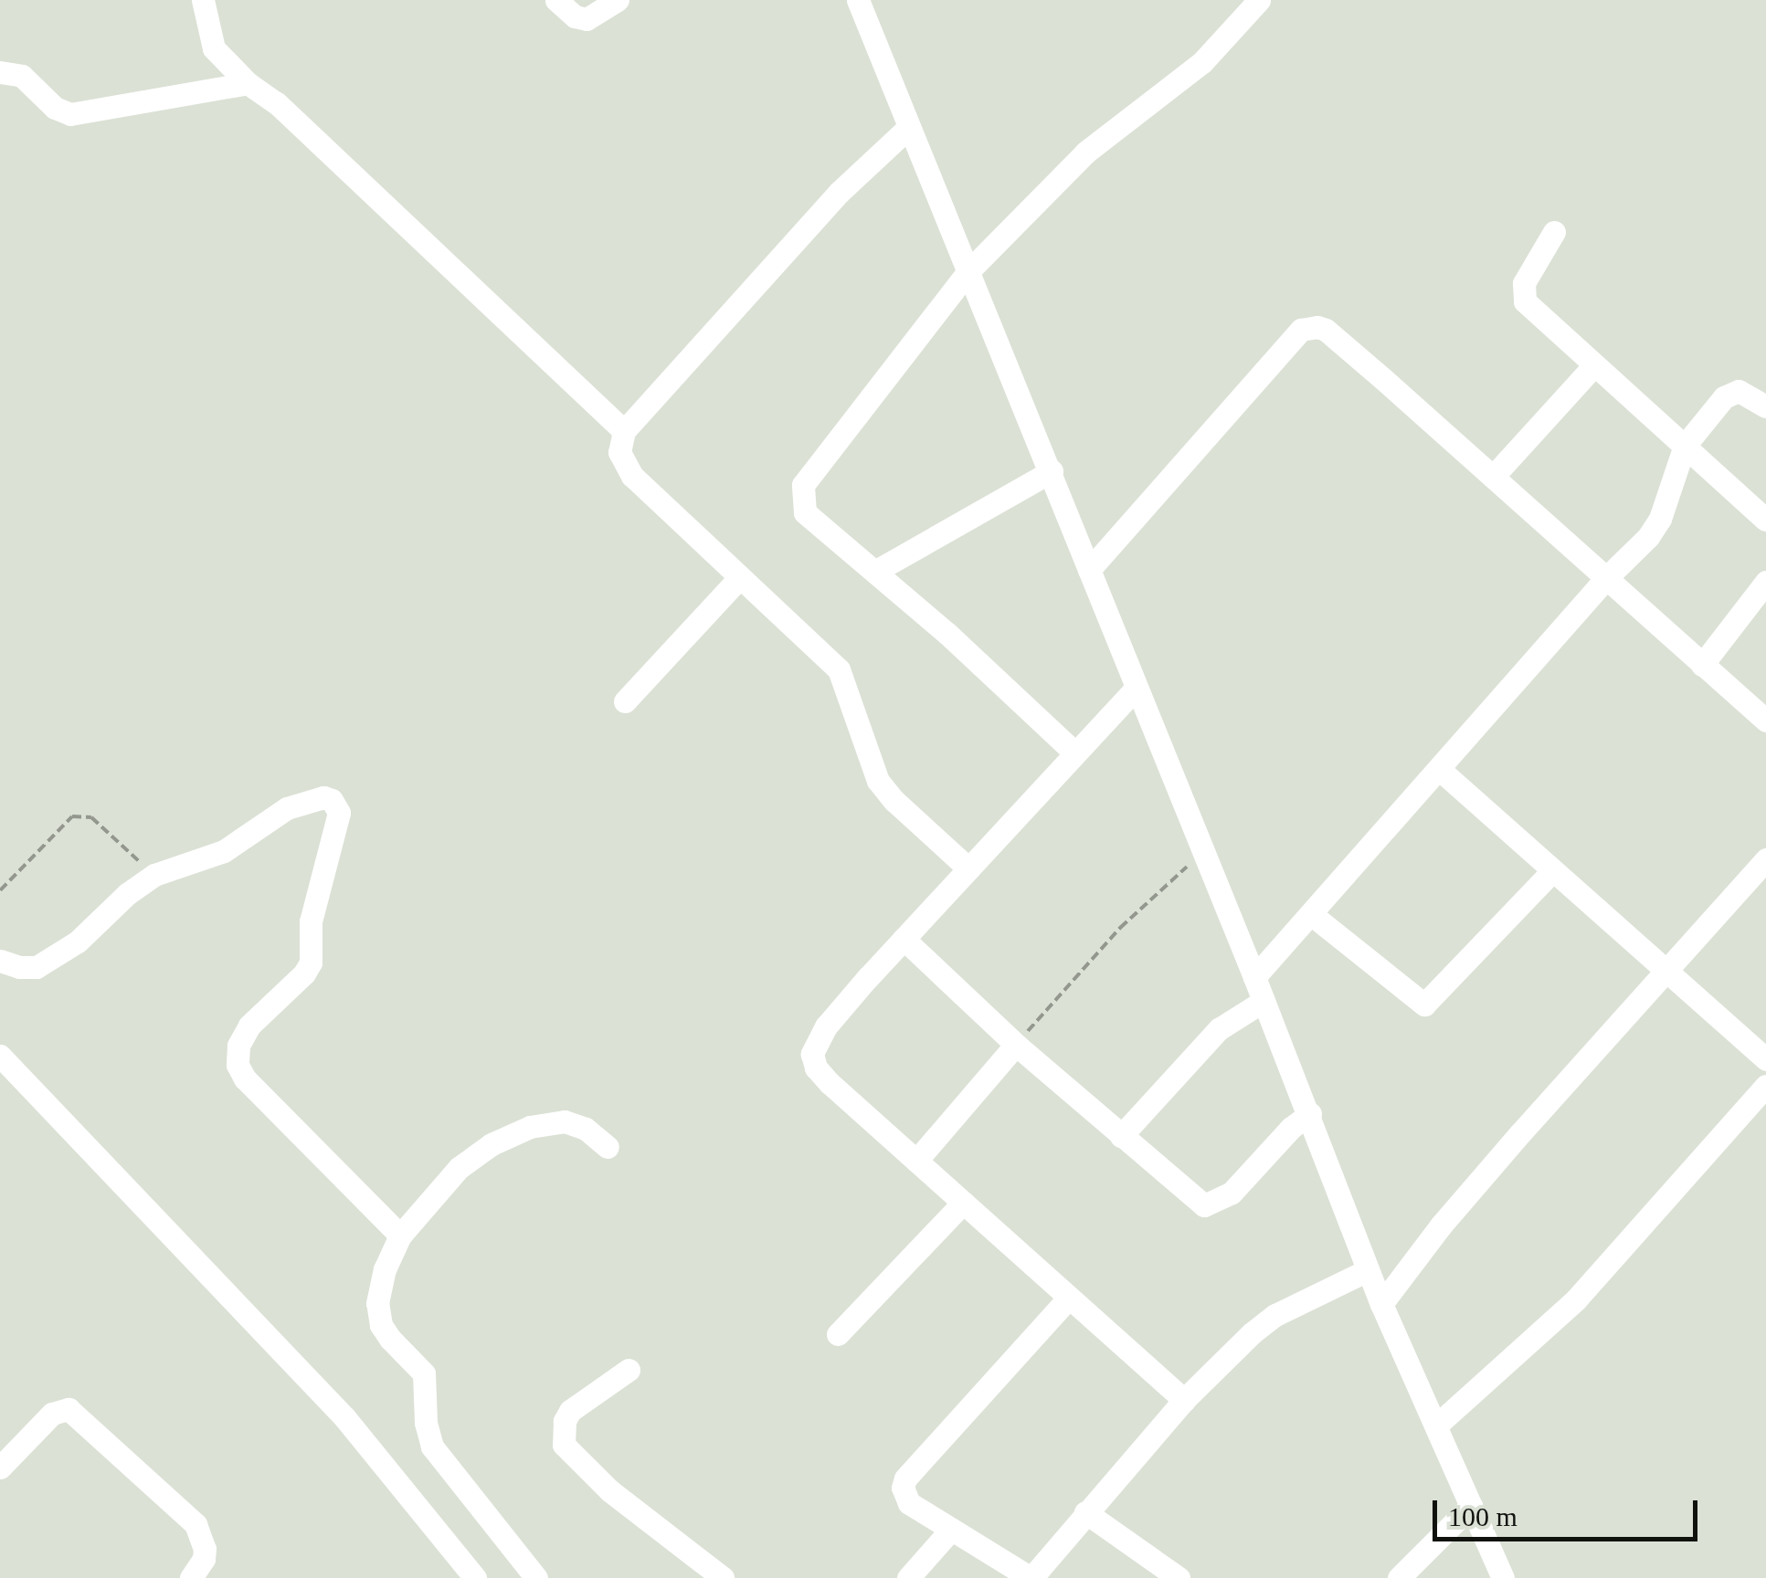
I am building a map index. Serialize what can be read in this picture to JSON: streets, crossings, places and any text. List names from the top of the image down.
{
  "scale_bar": "100 m"
}
